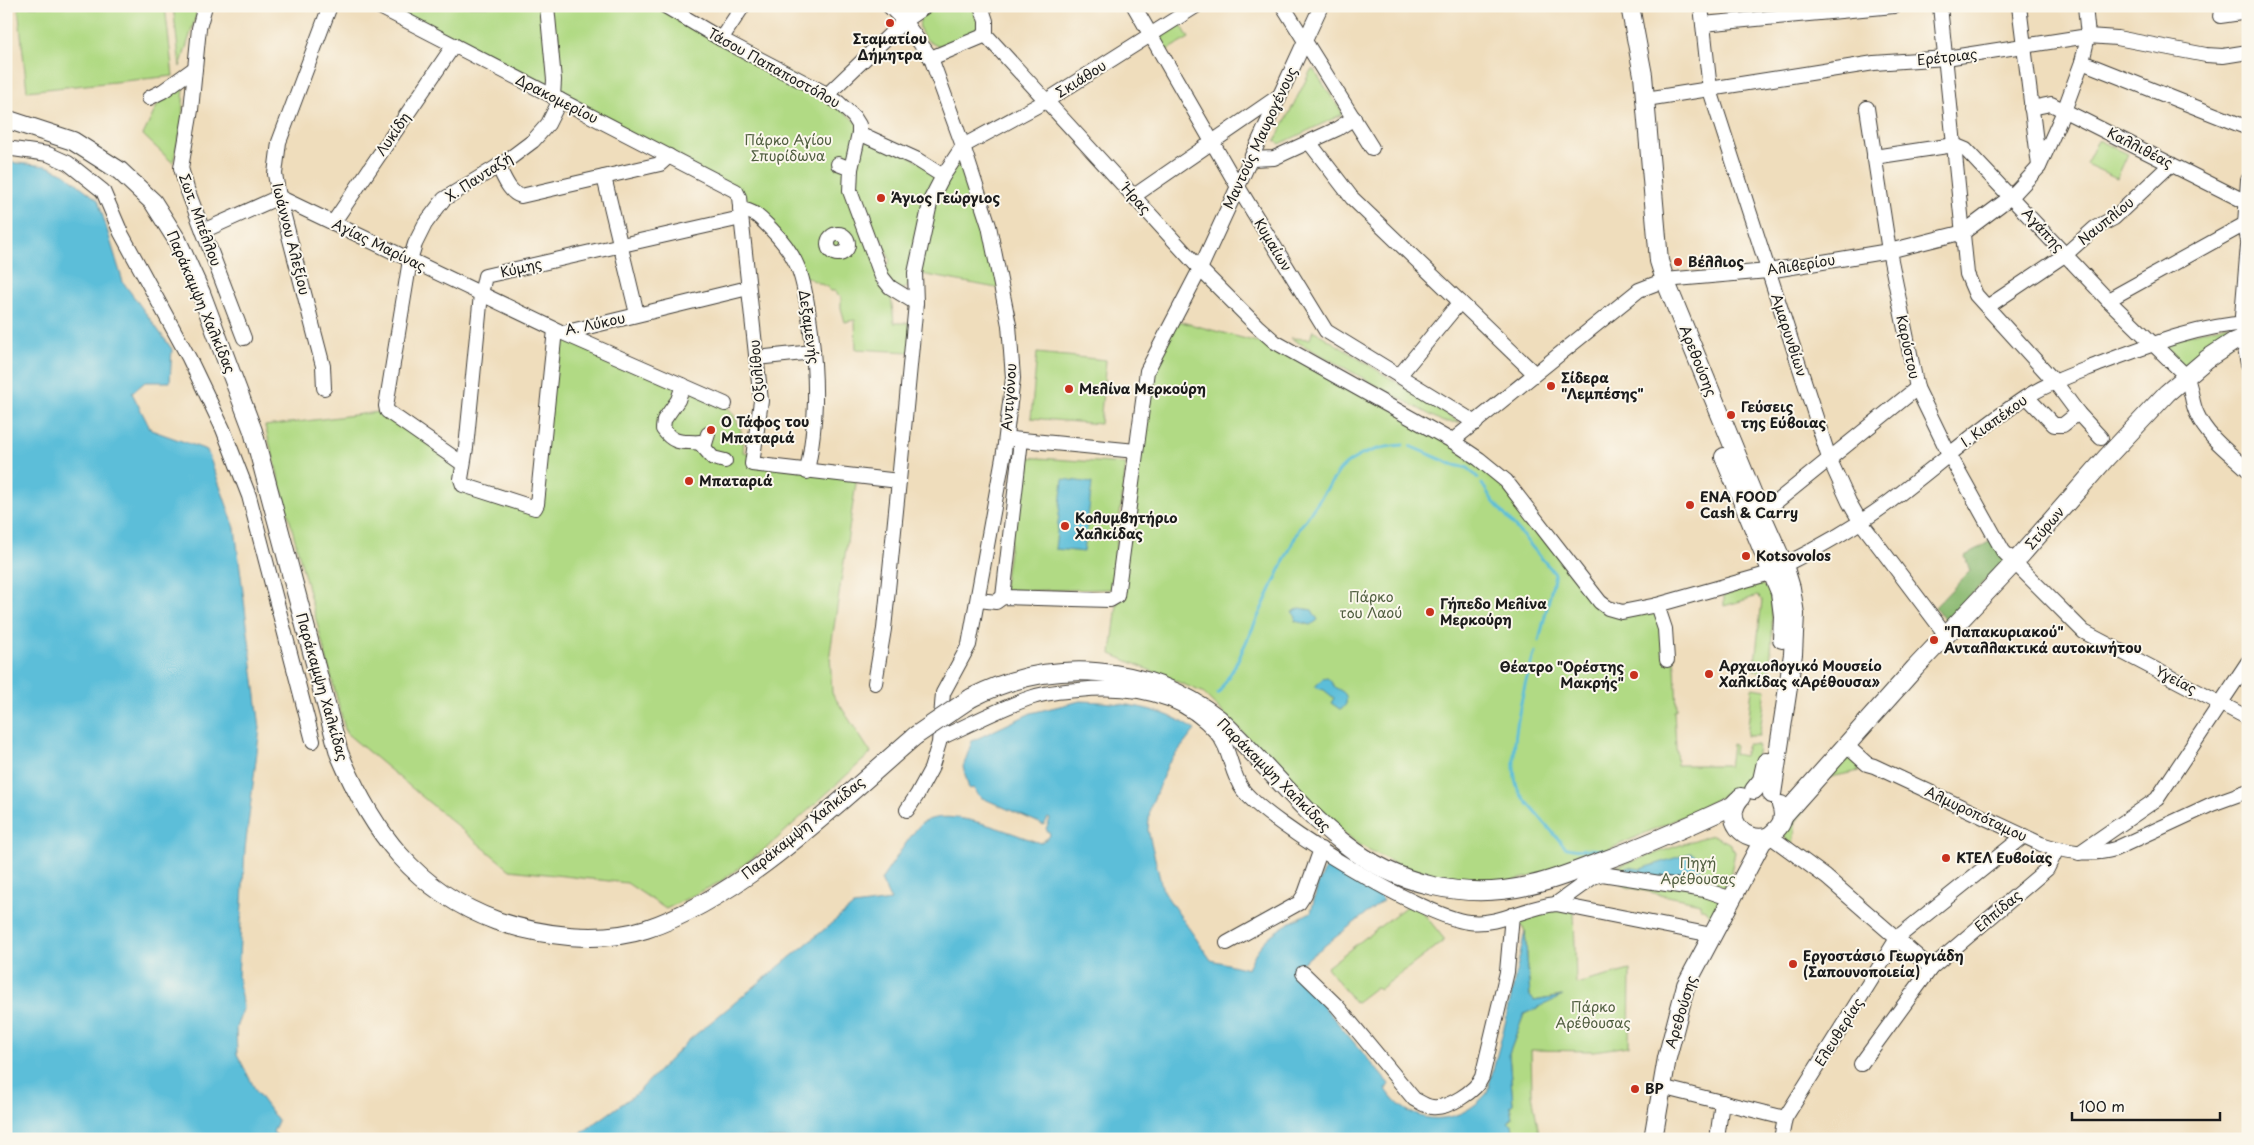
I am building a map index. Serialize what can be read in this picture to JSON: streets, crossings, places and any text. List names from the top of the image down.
{
  "streets": {
    "main road": ["Παράκαμψη Χαλκίδας", "Αρεθούσης", "Στύρων"],
    "street": [
      "Ερέτριας",
      "Τάσου Παπαποστόλου",
      "Σκιάθου",
      "Δρακομερίου",
      "Λυκίδη",
      "Μαντούς Μαυρογένους",
      "Καλλιθέας",
      "Χ. Πανταζή",
      "Ήρας",
      "Σωτ. Μπέλλου",
      "Ναυπλίου",
      "Αγάπης",
      "Ιωάννου Αλεξίου",
      "Αγίας Μαρίνας",
      "Κυμαίων",
      "Αλιβερίου",
      "Κύμης",
      "Α. Λύκου",
      "Δεξαμενής",
      "Αμαρυνθίων",
      "Καρύστου",
      "Οξυλίθου",
      "Αντιγόνου",
      "Ι. Κιαπέκου",
      "Υγείας",
      "Αλμυροπόταμου",
      "Ελπίδας",
      "Ελευθερίας"
    ]
  },
  "crossings": [
    ["Ερέτριας", "Αλιβερίου"],
    ["Ερέτριας", "Αμαρυνθίων"],
    ["Ερέτριας", "Αρεθούσης"],
    ["Σκιάθου", "Ήρας"],
    ["Σκιάθου", "Κυμαίων"],
    ["Σκιάθου", "Αντιγόνου"],
    ["Δρακομερίου", "Λυκίδη"],
    ["Δρακομερίου", "Χ. Πανταζή"],
    ["Δρακομερίου", "Οξυλίθου"],
    ["Λυκίδη", "Αγίας Μαρίνας"],
    ["Μαντούς Μαυρογένους", "Ήρας"],
    ["Μαντούς Μαυρογένους", "Κυμαίων"],
    ["Καλλιθέας", "Ναυπλίου"],
    ["Καλλιθέας", "Αλιβερίου"],
    ["Χ. Πανταζή", "Αγίας Μαρίνας"],
    ["Χ. Πανταζή", "Κύμης"],
    ["Ήρας", "Αλιβερίου"],
    ["Ήρας", "Ι. Κιαπέκου"],
    ["Ναυπλίου", "Αγάπης"],
    ["Αγάπης", "Αλιβερίου"],
    ["Αγάπης", "Ι. Κιαπέκου"],
    ["Αγάπης", "Στύρων"],
    ["Ιωάννου Αλεξίου", "Αγίας Μαρίνας"],
    ["Αγίας Μαρίνας", "Κύμης"],
    ["Αγίας Μαρίνας", "Α. Λύκου"],
    ["Κυμαίων", "Αλιβερίου"],
    ["Αλιβερίου", "Αμαρυνθίων"],
    ["Αλιβερίου", "Καρύστου"],
    ["Αλιβερίου", "Αρεθούσης"],
    ["Κύμης", "Α. Λύκου"],
    ["Κύμης", "Δεξαμενής"],
    ["Κύμης", "Οξυλίθου"],
    ["Παράκαμψη Χαλκίδας", "Αρεθούσης"],
    ["Παράκαμψη Χαλκίδας", "Στύρων"],
    ["Α. Λύκου", "Οξυλίθου"],
    ["Δεξαμενής", "Οξυλίθου"],
    ["Αμαρυνθίων", "Ι. Κιαπέκου"],
    ["Αμαρυνθίων", "Στύρων"],
    ["Καρύστου", "Ι. Κιαπέκου"],
    ["Καρύστου", "Στύρων"],
    ["Καρύστου", "Υγείας"],
    ["Αρεθούσης", "Ι. Κιαπέκου"],
    ["Αρεθούσης", "Στύρων"],
    ["Στύρων", "Υγείας"],
    ["Στύρων", "Αλμυροπόταμου"],
    ["Αλμυροπόταμου", "Ελπίδας"],
    ["Αλμυροπόταμου", "Ελευθερίας"]
  ],
  "parks": [
    "Πάρκο Αγίου Σπυρίδωνα",
    "Πάρκο του Λαού",
    "Πηγή Αρέθουσας",
    "Πάρκο Αρέθουσας"
  ],
  "places": [
    "Σταματίου Δήμητρα",
    "Άγιος Γεώργιος",
    "Βέλλιος",
    "Σίδερα \"Λεμπέσης\"",
    "Μελίνα Μερκούρη",
    "Γεύσεις της Εύβοιας",
    "Ο Τάφος του Μπαταριά",
    "Μπαταριά",
    "ENA FOOD Cash & Carry",
    "Κολυμβητήριο Χαλκίδας",
    "Kotsovolos",
    "Γήπεδο Μελίνα Μερκούρη",
    "\"Παπακυριακού\" Ανταλλακτικά αυτοκινήτου",
    "Αρχαιολογικό Μουσείο Χαλκίδας «Αρέθουσα»",
    "Θέατρο \"Ορέστης Μακρής\"",
    "ΚΤΕΛ Ευβοίας",
    "Εργοστάσιο Γεωργιάδη (Σαπουνοποιεία)",
    "BP"
  ],
  "scale_bar": "100 m"
}
